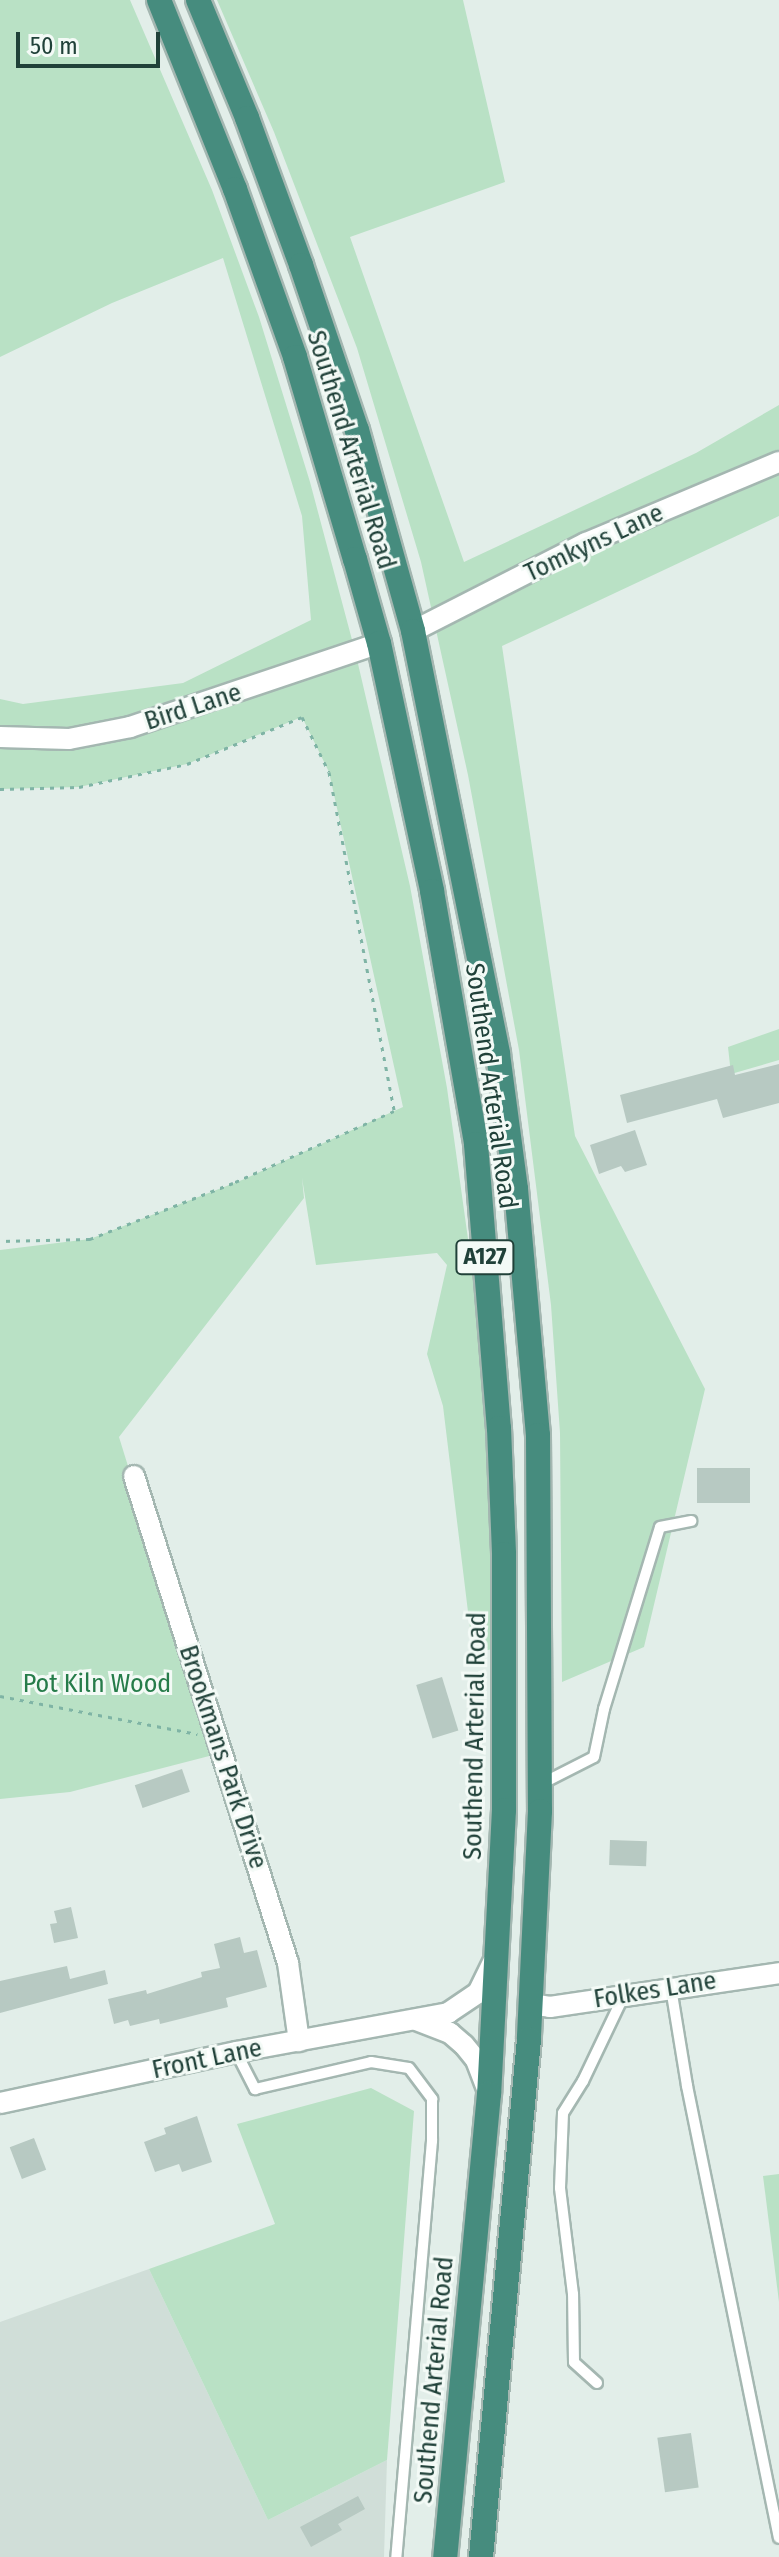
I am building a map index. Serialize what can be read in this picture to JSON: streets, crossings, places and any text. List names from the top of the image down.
{
  "streets": {
    "highway": ["Southend Arterial Road", "A127"],
    "street": [
      "Tomkyns Lane",
      "Bird Lane",
      "Brookmans Park Drive",
      "Folkes Lane",
      "Front Lane"
    ]
  },
  "crossings": [
    ["Southend Arterial Road", "Tomkyns Lane"],
    ["Southend Arterial Road", "Bird Lane"],
    ["Southend Arterial Road", "Folkes Lane"],
    ["Southend Arterial Road", "Front Lane"],
    ["Brookmans Park Drive", "Front Lane"]
  ],
  "parks": ["Pot Kiln Wood"],
  "scale_bar": "50 m"
}
